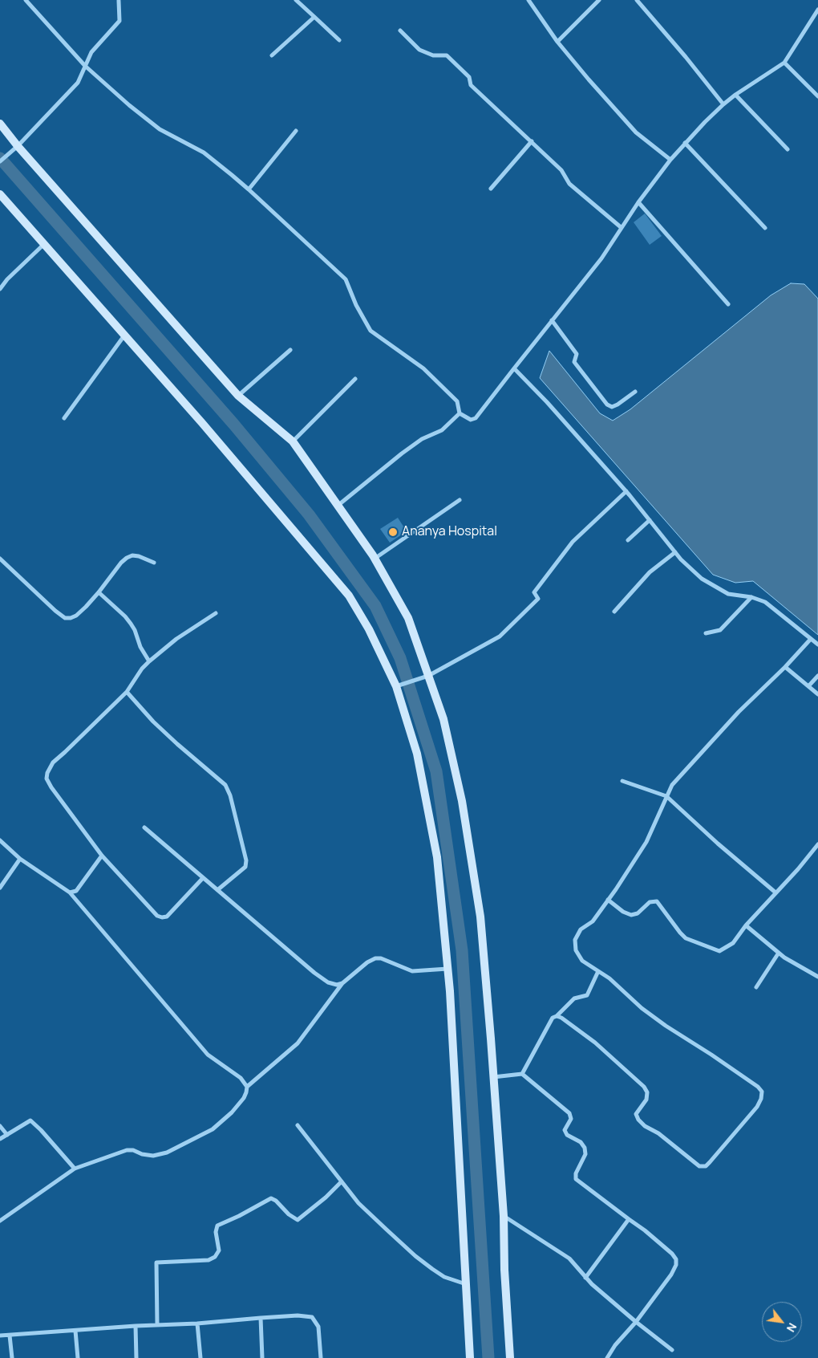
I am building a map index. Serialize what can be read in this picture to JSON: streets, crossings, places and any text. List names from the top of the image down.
{
  "places": ["Ananya Hospital"],
  "north": "bottom right"
}
